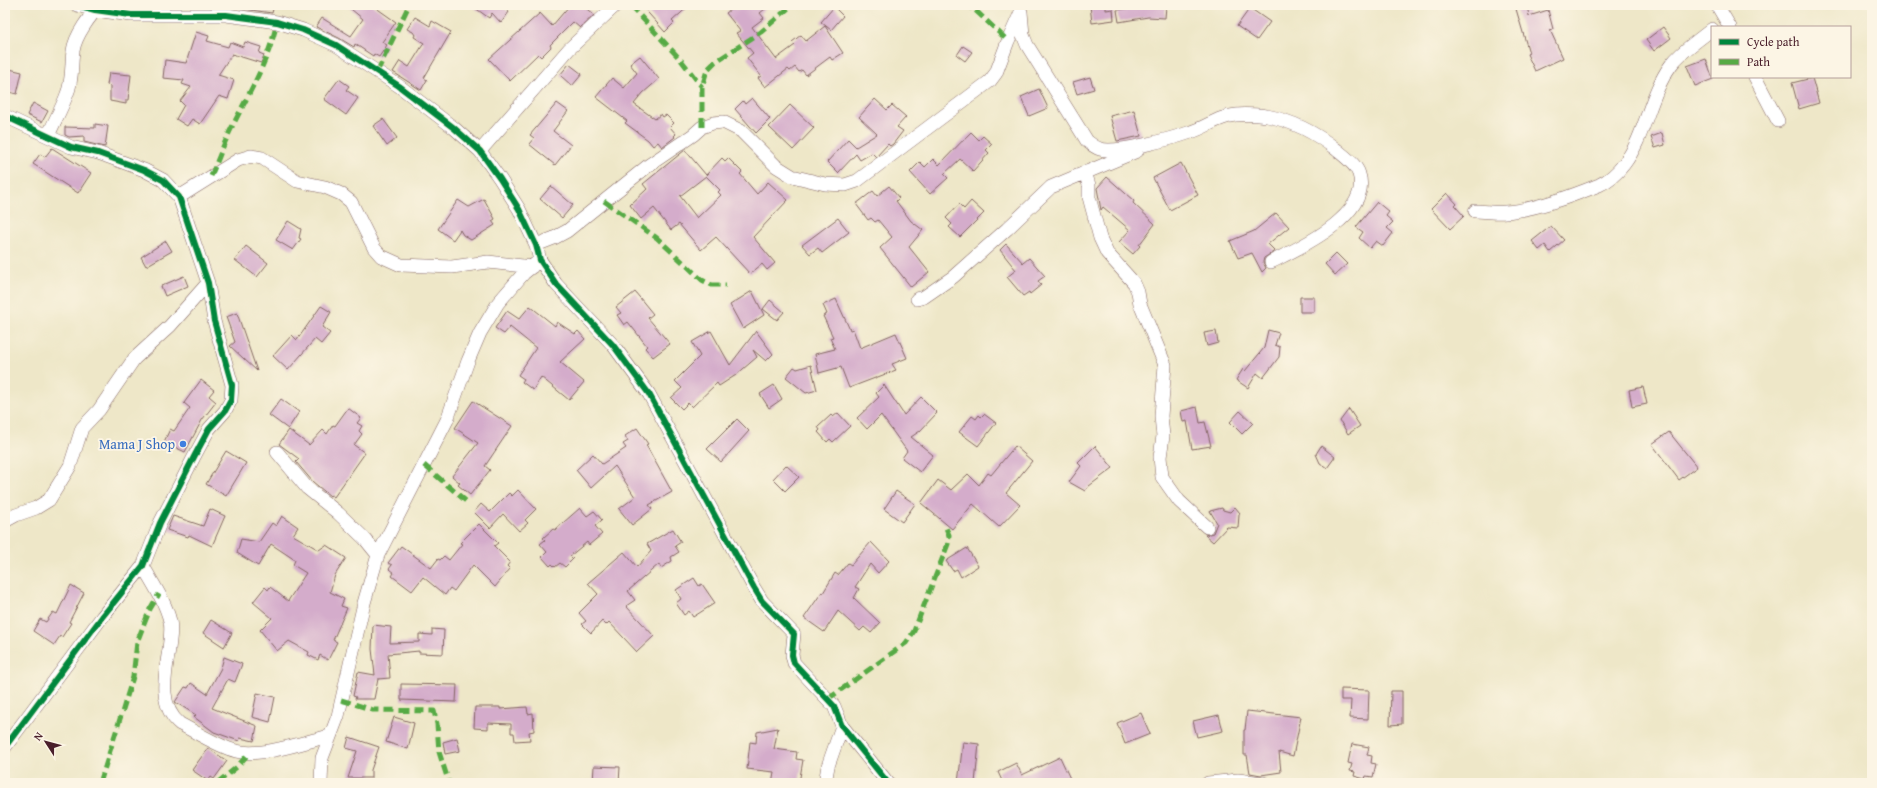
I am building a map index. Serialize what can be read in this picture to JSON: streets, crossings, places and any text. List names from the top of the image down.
{
  "places": ["Mama J Shop"],
  "legend": ["Cycle path", "Path"],
  "north": "top left"
}
